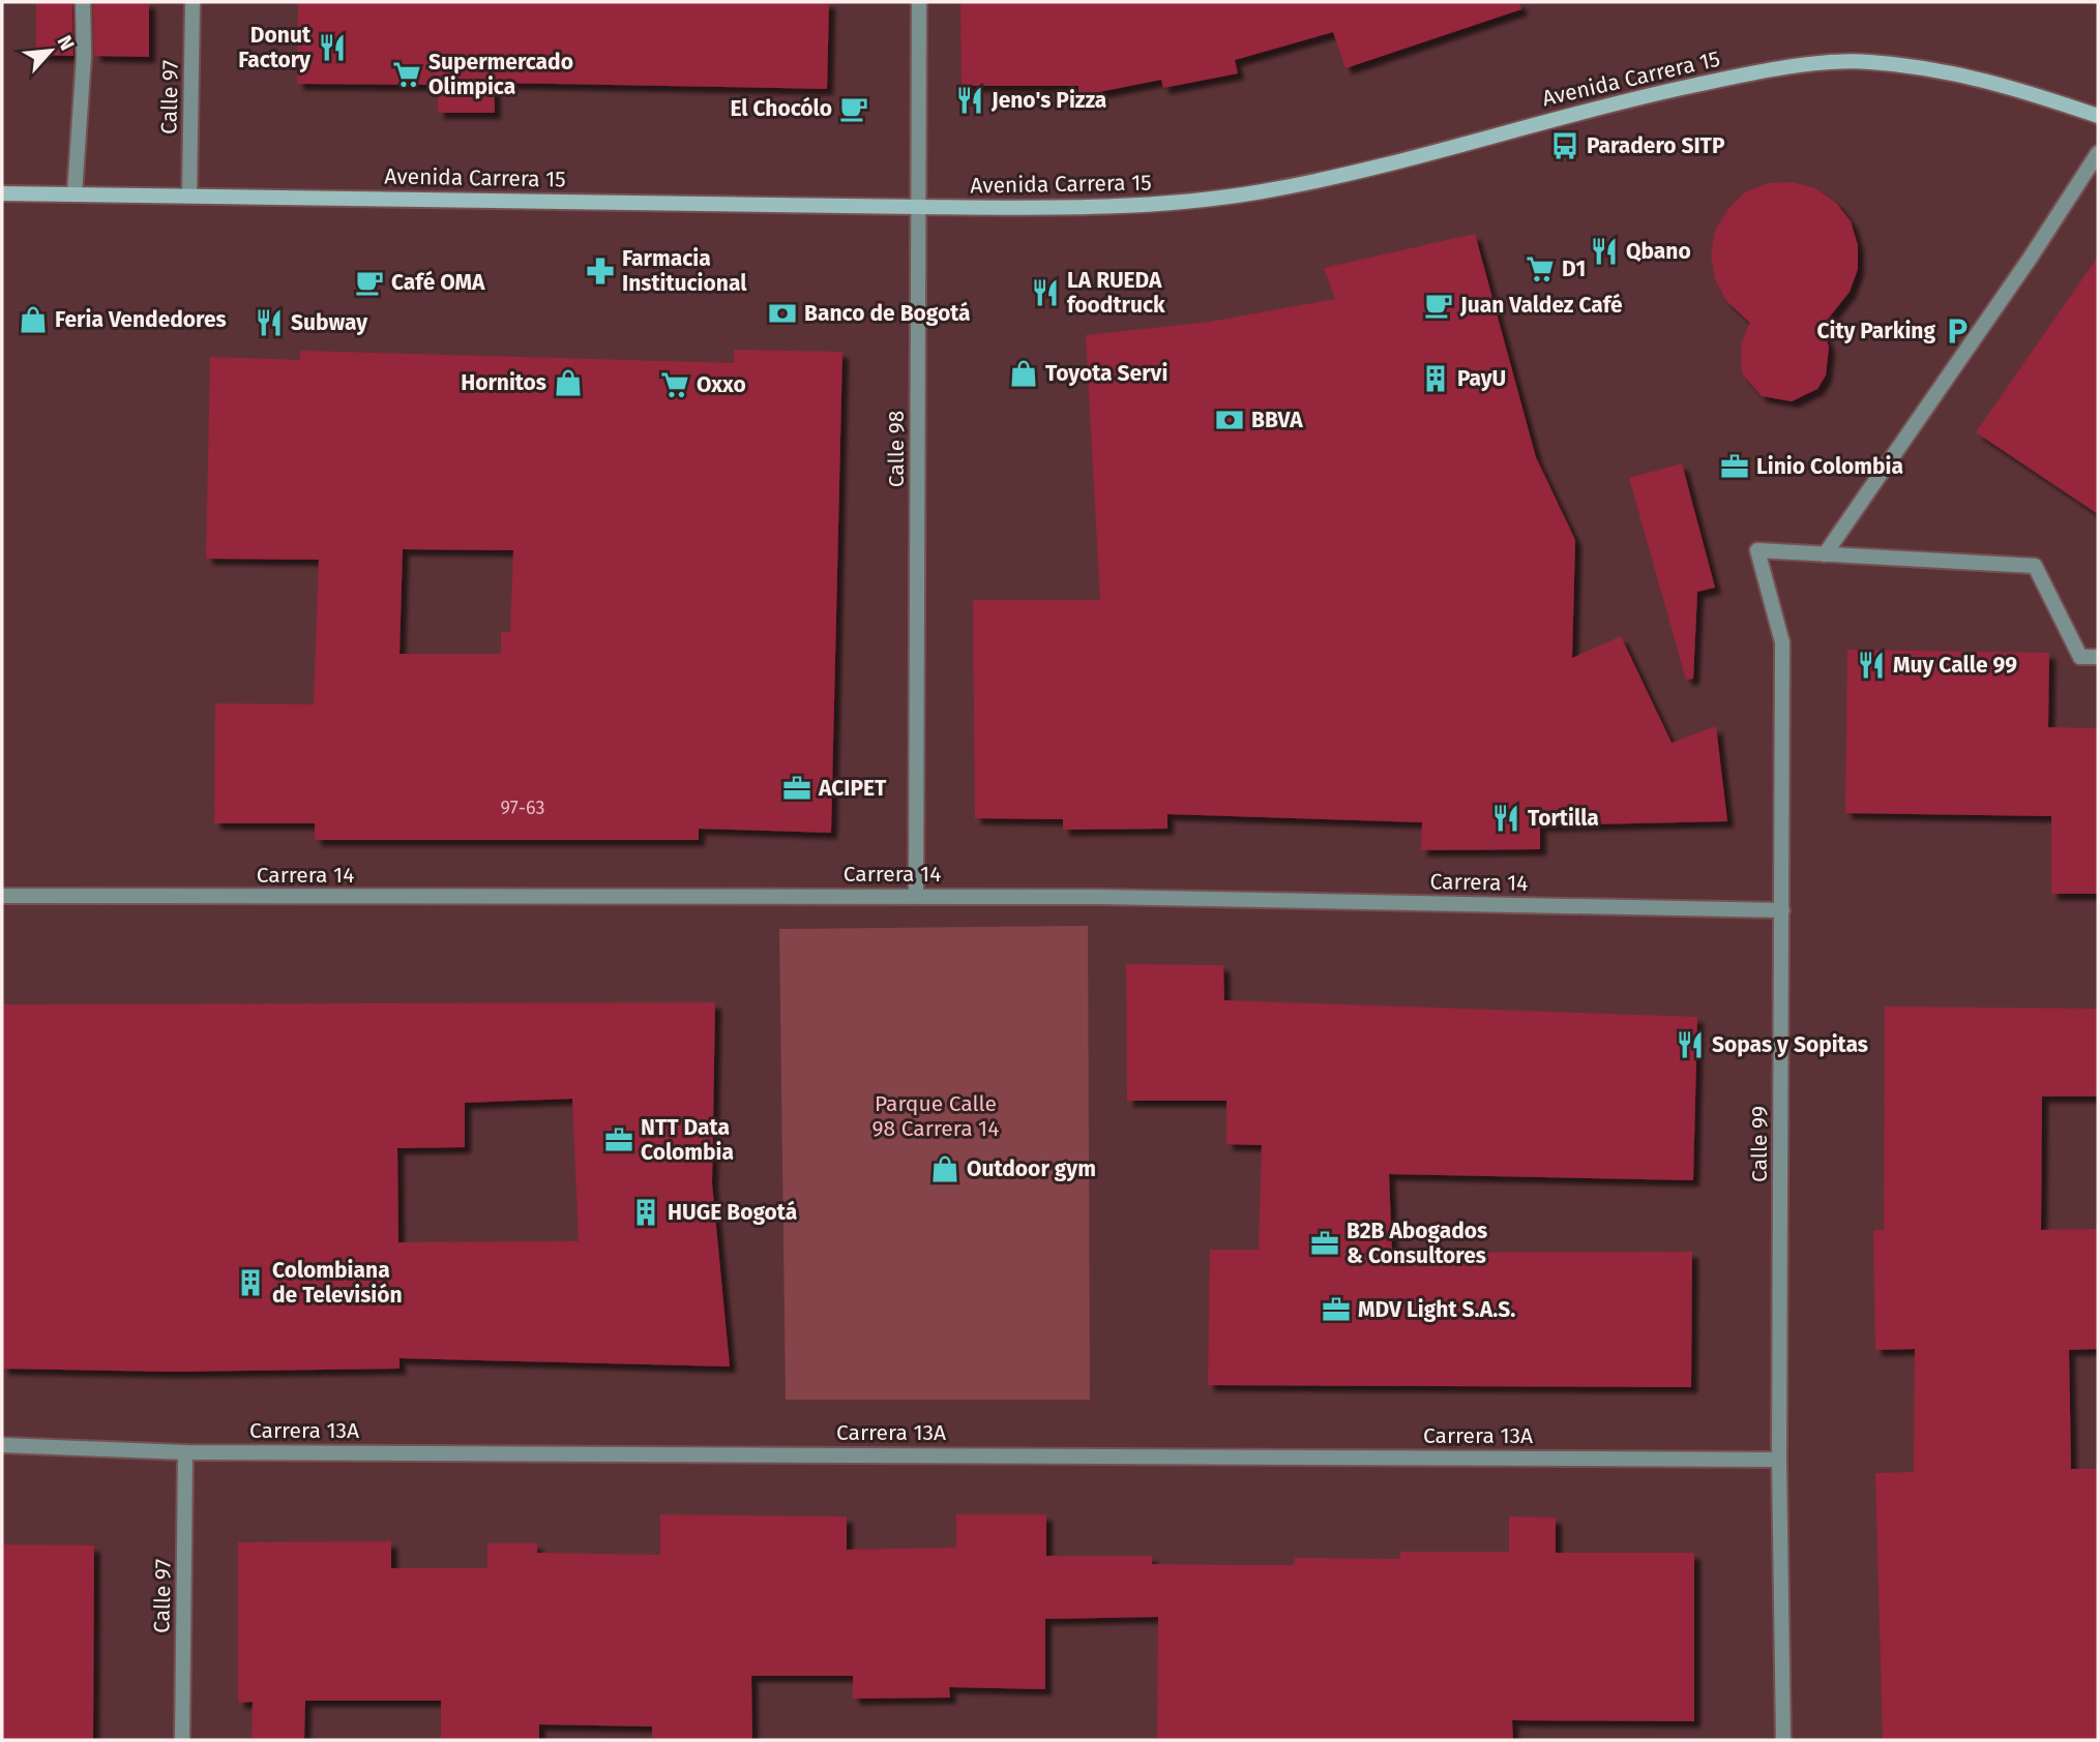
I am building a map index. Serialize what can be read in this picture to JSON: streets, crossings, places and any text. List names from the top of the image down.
{
  "streets": {
    "main road": ["Avenida Carrera 15"],
    "street": [
      "Calle 97",
      "Calle 98",
      "Carrera 14",
      "Calle 99",
      "Carrera 13A"
    ]
  },
  "crossings": [
    ["Avenida Carrera 15", "Calle 97"],
    ["Avenida Carrera 15", "Calle 98"],
    ["Calle 97", "Carrera 13A"],
    ["Calle 98", "Carrera 14"],
    ["Carrera 14", "Calle 99"],
    ["Calle 99", "Carrera 13A"]
  ],
  "parks": ["Parque Calle 98 Carrera 14"],
  "places": {
    "restaurant": [
      "Donut Factory",
      "Jeno's Pizza",
      "Qbano",
      "LA RUEDA foodtruck",
      "Subway",
      "Muy Calle 99",
      "Tortilla",
      "Sopas y Sopitas"
    ],
    "supermarket": ["Supermercado Olimpica", "D1", "Oxxo"],
    "cafe": ["El Chocólo", "Café OMA", "Juan Valdez Café"],
    "bus stop": ["Paradero SITP"],
    "pharmacy": ["Farmacia Institucional"],
    "bank": ["Banco de Bogotá", "BBVA"],
    "shop": [
      "Feria Vendedores",
      "Toyota Servi",
      "Hornitos",
      "Outdoor gym"
    ],
    "parking": ["City Parking"],
    "building": ["PayU", "HUGE Bogotá", "Colombiana de Televisión"],
    "office": [
      "Linio Colombia",
      "ACIPET",
      "NTT Data Colombia",
      "B2B Abogados & Consultores",
      "MDV Light S.A.S."
    ]
  },
  "house_numbers": ["97-63"],
  "north": "top right"
}
